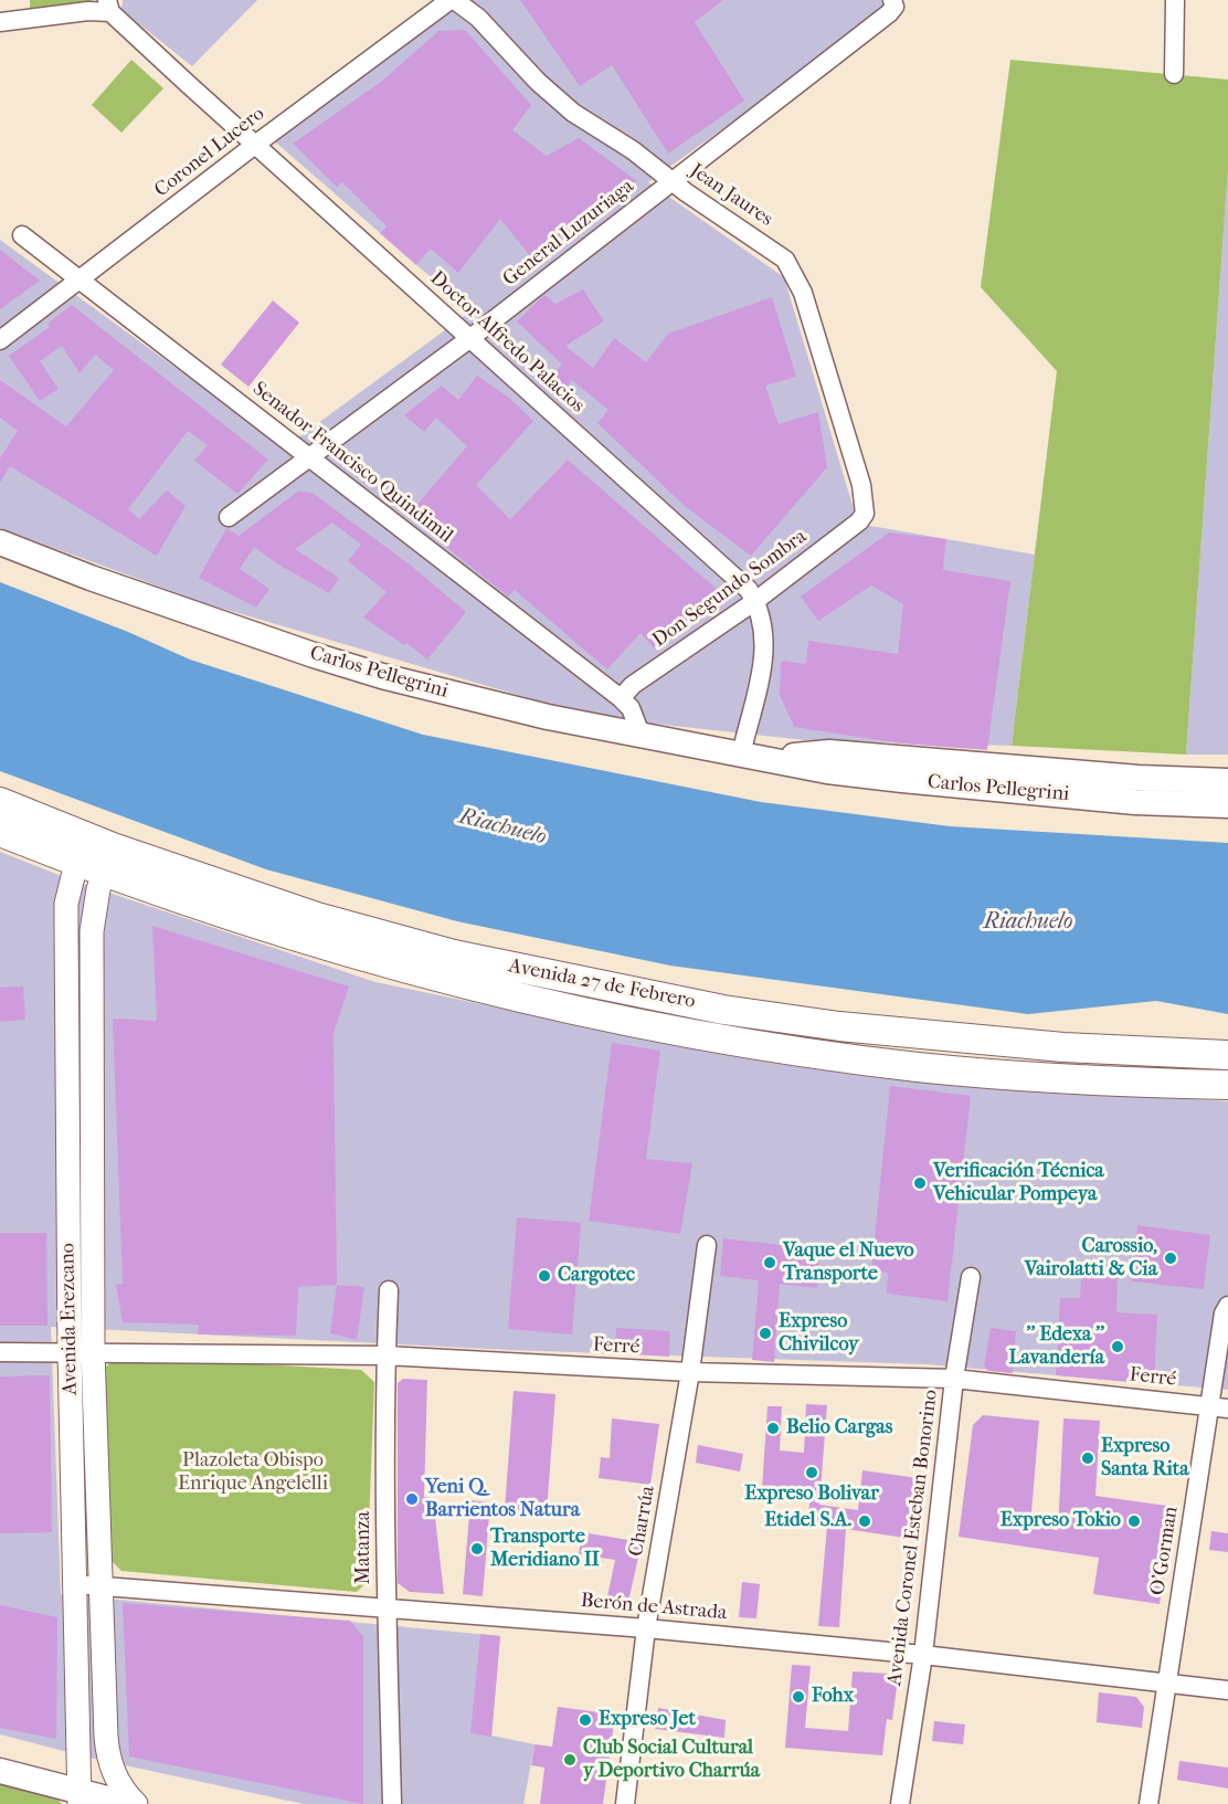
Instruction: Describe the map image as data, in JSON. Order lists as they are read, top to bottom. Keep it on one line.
{"streets":{"main road":["Carlos Pellegrini","Avenida 27 de Febrero"],"street":["Coronel Lucero","Jean Jaures","General Luzuriaga","Doctor Alfredo Palacios","Senador Francisco Quindimil","Don Segundo Sombra","Avenida Erezcano","Ferré","Charrúa","Avenida Coronel Esteban Bonorino","Matanza","O'Gorman","Berón de Astrada"]},"crossings":[["Coronel Lucero","Jean Jaures"],["Coronel Lucero","Doctor Alfredo Palacios"],["Coronel Lucero","Senador Francisco Quindimil"],["Jean Jaures","General Luzuriaga"],["Jean Jaures","Don Segundo Sombra"],["General Luzuriaga","Doctor Alfredo Palacios"],["General Luzuriaga","Senador Francisco Quindimil"],["Doctor Alfredo Palacios","Don Segundo Sombra"],["Doctor Alfredo Palacios","Carlos Pellegrini"],["Senador Francisco Quindimil","Don Segundo Sombra"],["Senador Francisco Quindimil","Carlos Pellegrini"],["Avenida 27 de Febrero","Avenida Erezcano"],["Avenida Erezcano","Ferré"],["Avenida Erezcano","Berón de Astrada"],["Ferré","Charrúa"],["Ferré","Avenida Coronel Esteban Bonorino"],["Ferré","Matanza"],["Ferré","O'Gorman"],["Charrúa","Berón de Astrada"],["Avenida Coronel Esteban Bonorino","Berón de Astrada"],["Matanza","Berón de Astrada"],["O'Gorman","Berón de Astrada"]],"water":["Riachuelo"],"parks":["Plazoleta Obispo Enrique Angelelli"],"places":["Verificación Técnica Vehicular Pompeya","Carossio, Vairolatti & Cia","Vaque el Nuevo Transporte","Cargotec","Expreso Chivilcoy","'' Edexa '' Lavandería","Belio Cargas","Expreso Santa Rita","Expreso Bolivar","Yeni Q. Barrientos Natura","Etidel S.A.","Expreso Tokio","Transporte Meridiano II","Fohx","Expreso Jet","Club Social Cultural y Deportivo Charrúa"]}
